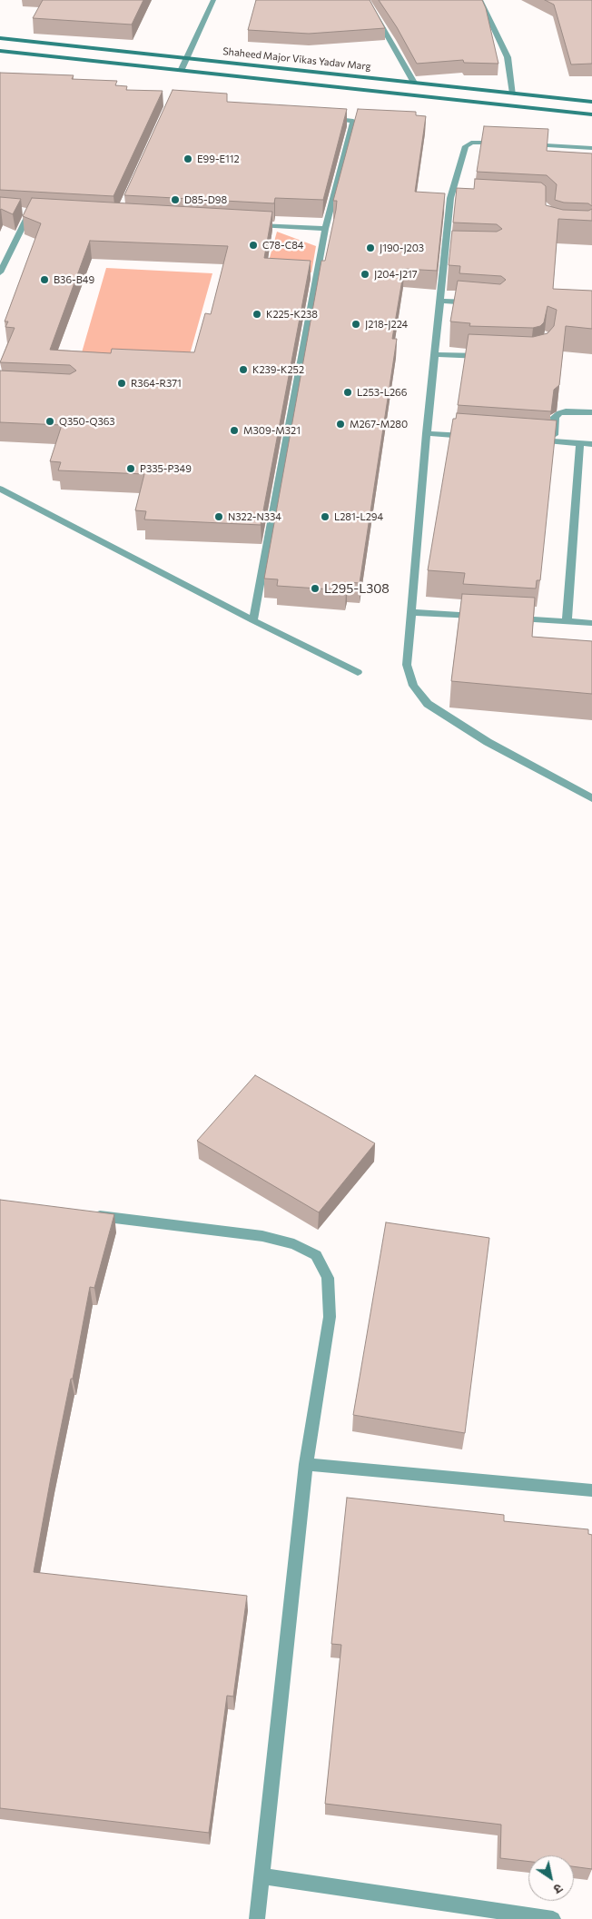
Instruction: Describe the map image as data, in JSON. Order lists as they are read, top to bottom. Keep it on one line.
{"streets":{"main road":["Shaheed Major Vikas Yadav Marg"]},"places":["E99-E112","D85-D98","C78-C84","J190-J203","J204-J217","B36-B49","K225-K238","J218-J224","K239-K252","R364-R371","L253-L266","Q350-Q363","M267-M280","M309-M321","P335-P349","N322-N334","L281-L294","L295-L308"],"north":"bottom right"}
